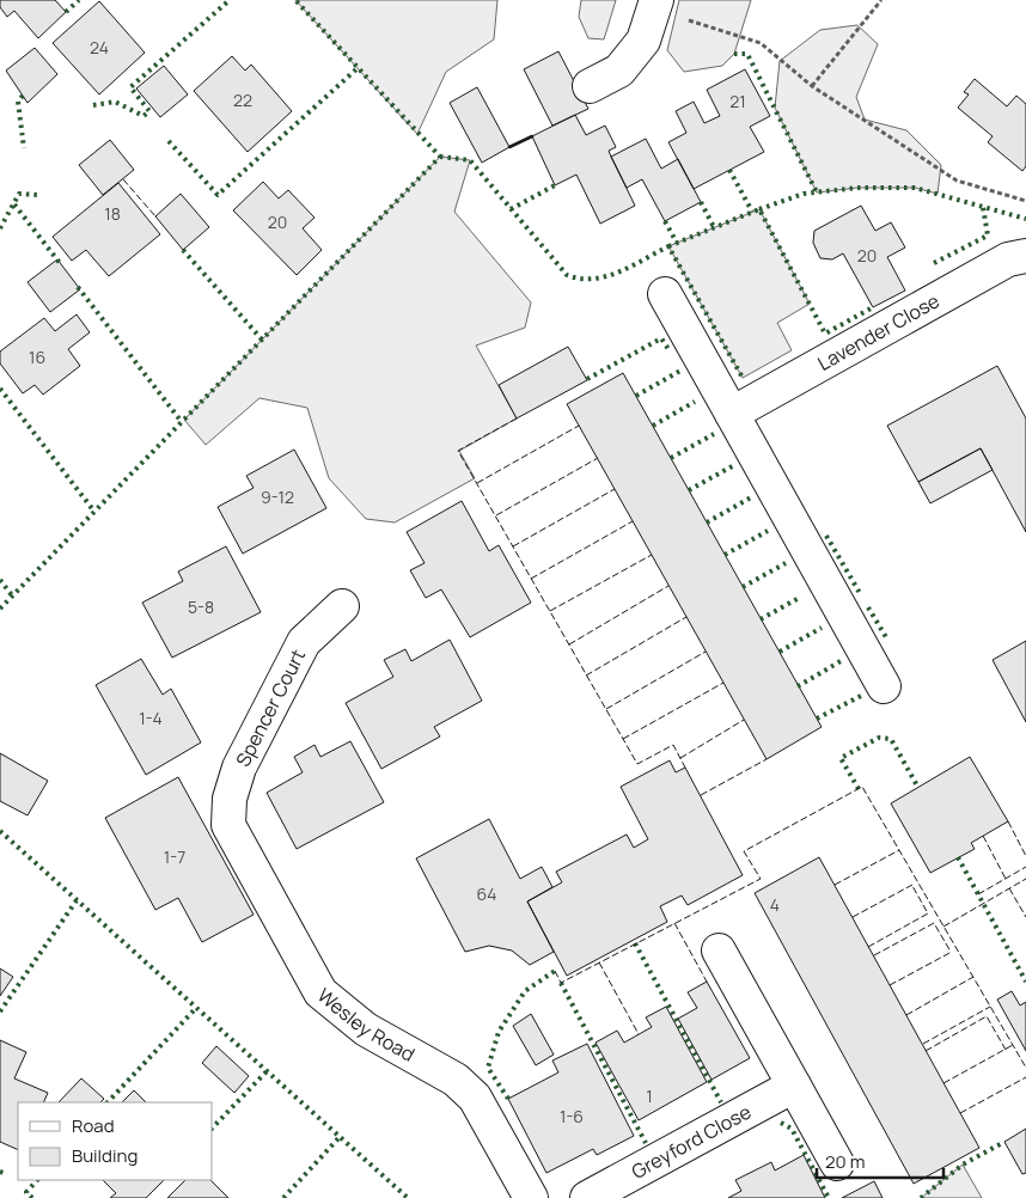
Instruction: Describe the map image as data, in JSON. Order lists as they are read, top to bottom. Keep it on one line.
{"streets":{"street":["Lavender Close","Spencer Court","Wesley Road","Greyford Close"]},"crossings":[["Spencer Court","Wesley Road"]],"house_numbers":["24","22","21","18","20","20","16","9-12","5-8","1-4","1-7","64","4","1","1-6"],"legend":["Road","Building"],"scale_bar":"20 m"}
